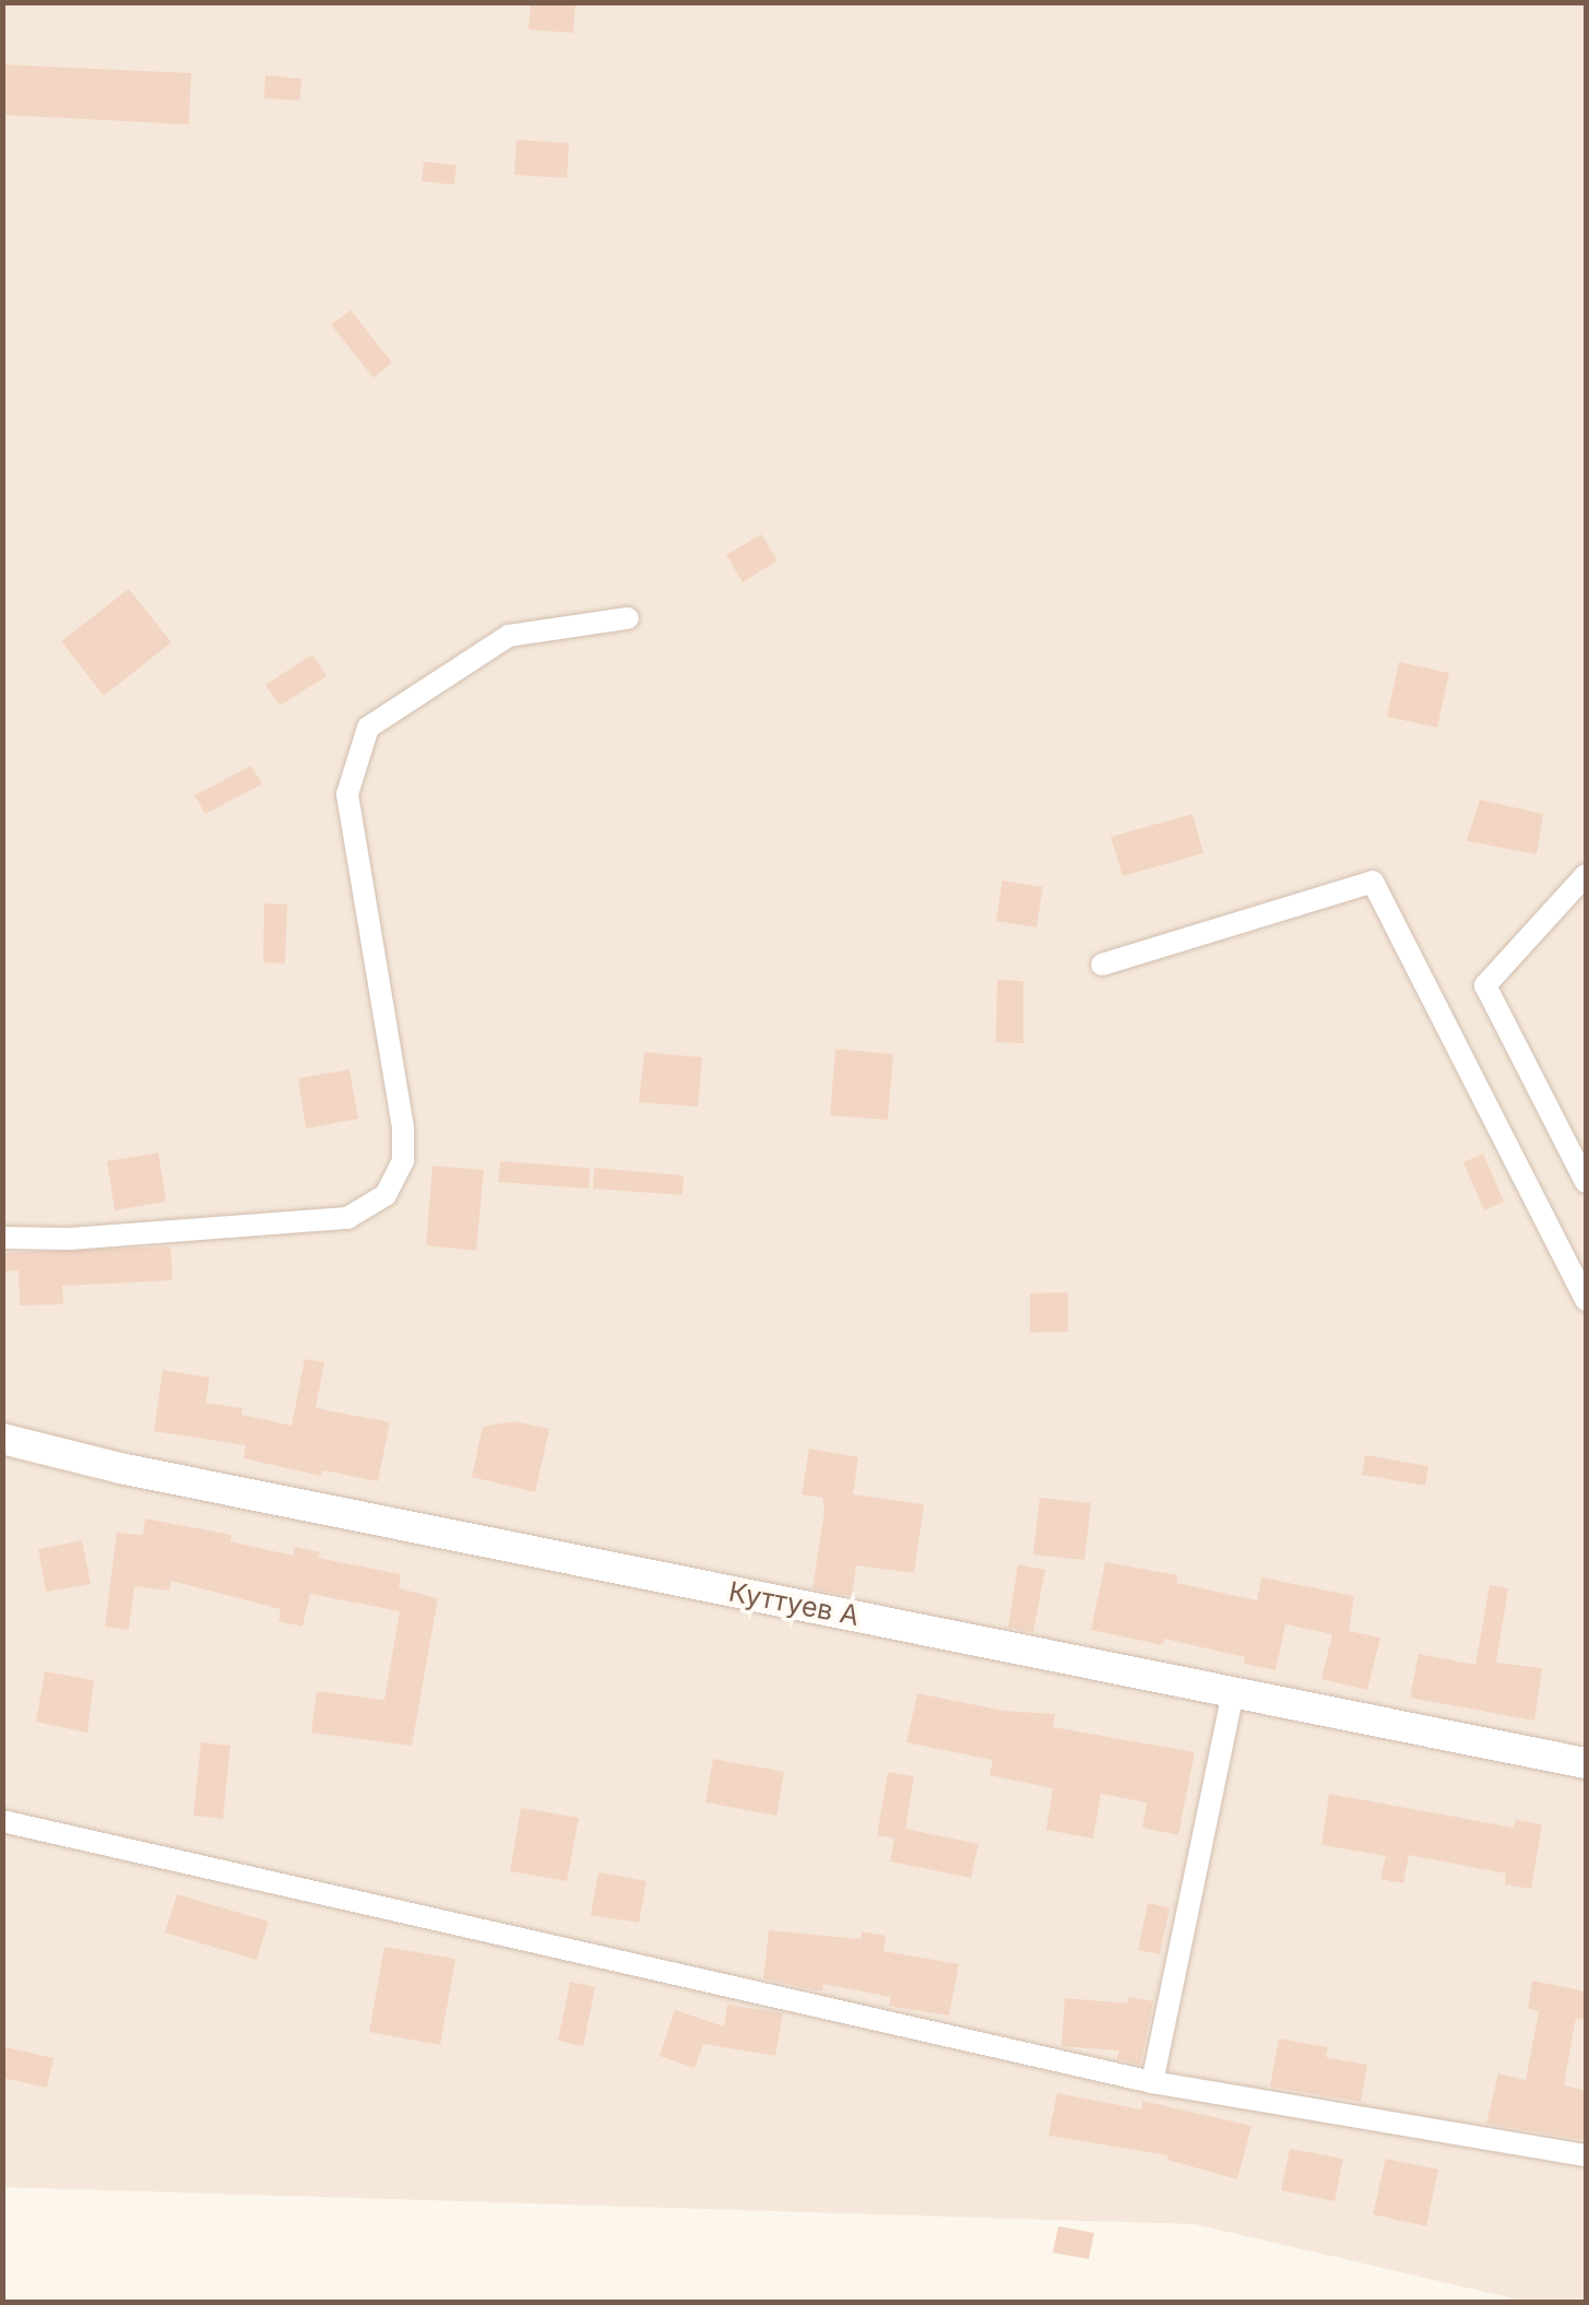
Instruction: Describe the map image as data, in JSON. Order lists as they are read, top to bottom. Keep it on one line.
{"streets":{"street":["Куттуев А"]}}
